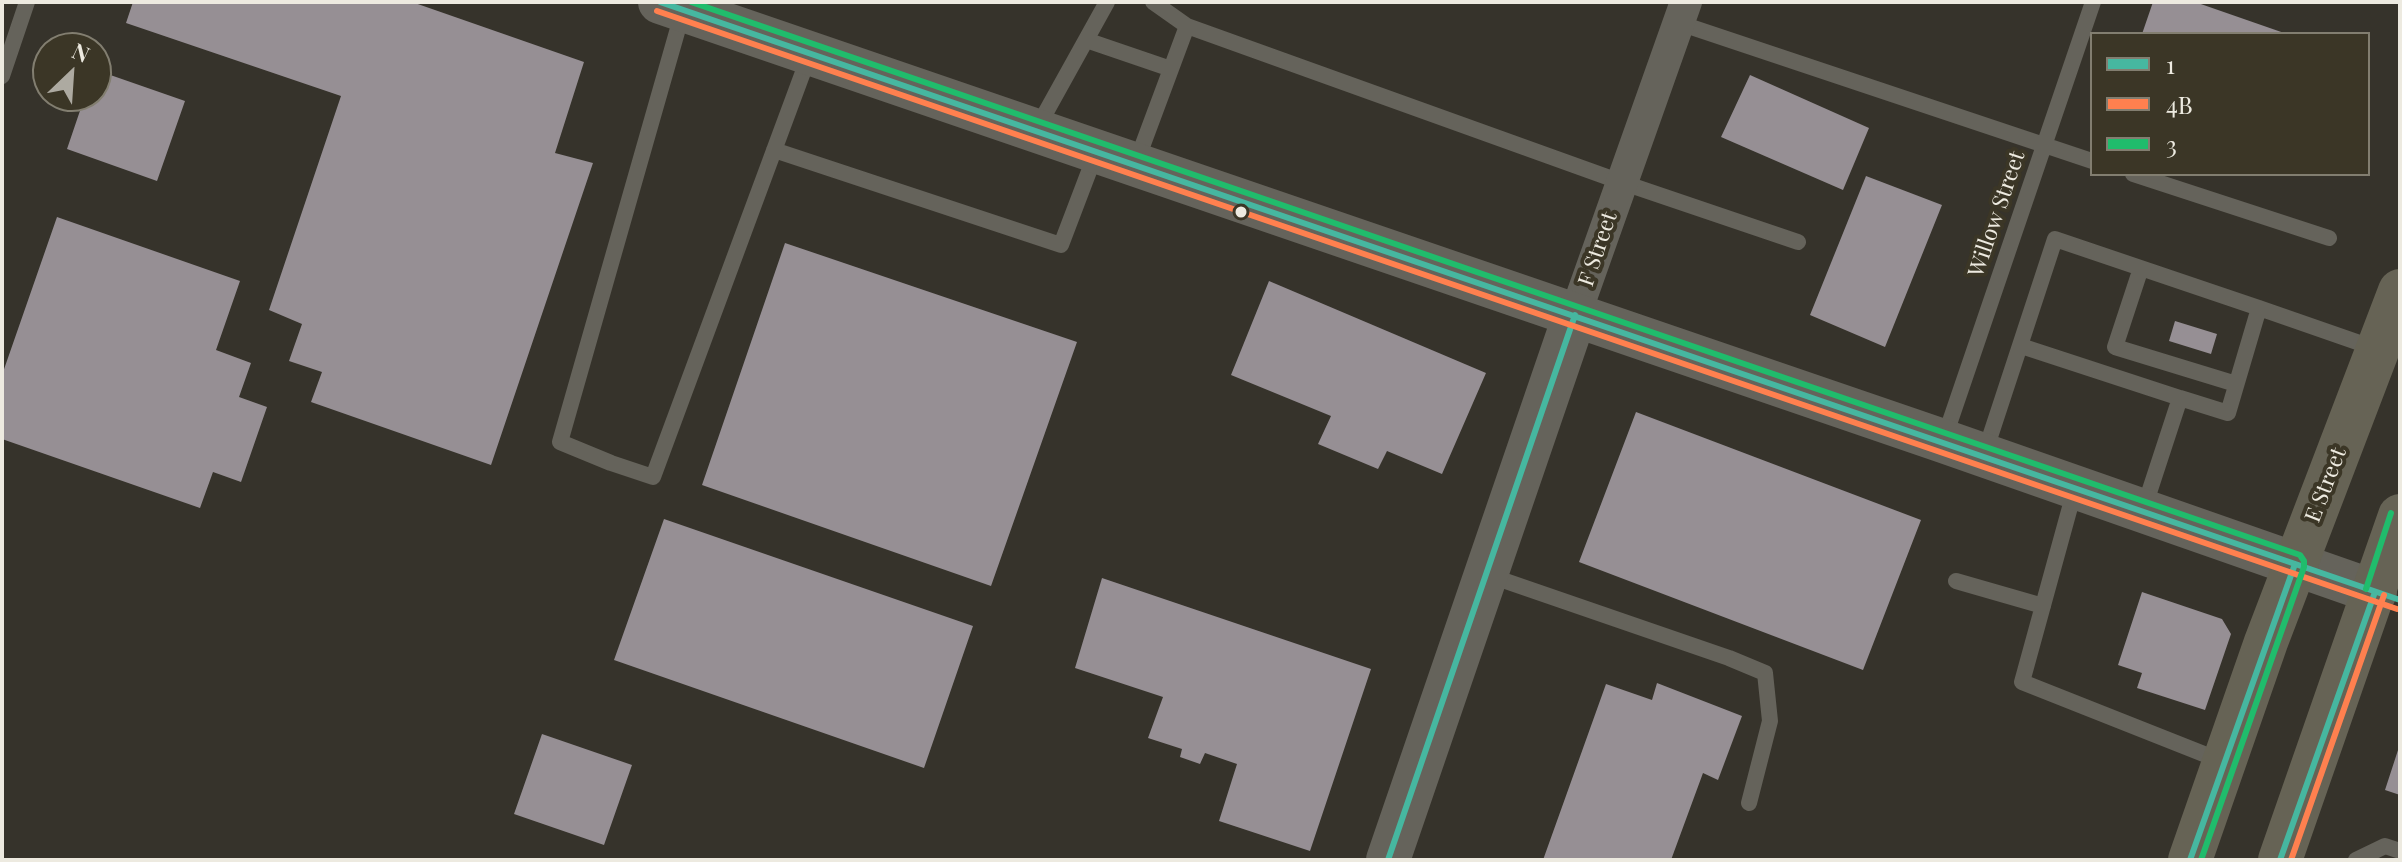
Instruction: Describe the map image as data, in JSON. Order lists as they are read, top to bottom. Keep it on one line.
{"streets":{"highway":["E Street"],"main road":["F Street"],"lane":["Willow Street"]},"lines":["transit line 1","transit line 3","transit line 4B"],"legend":["1","4B","3"],"north":"top right"}
